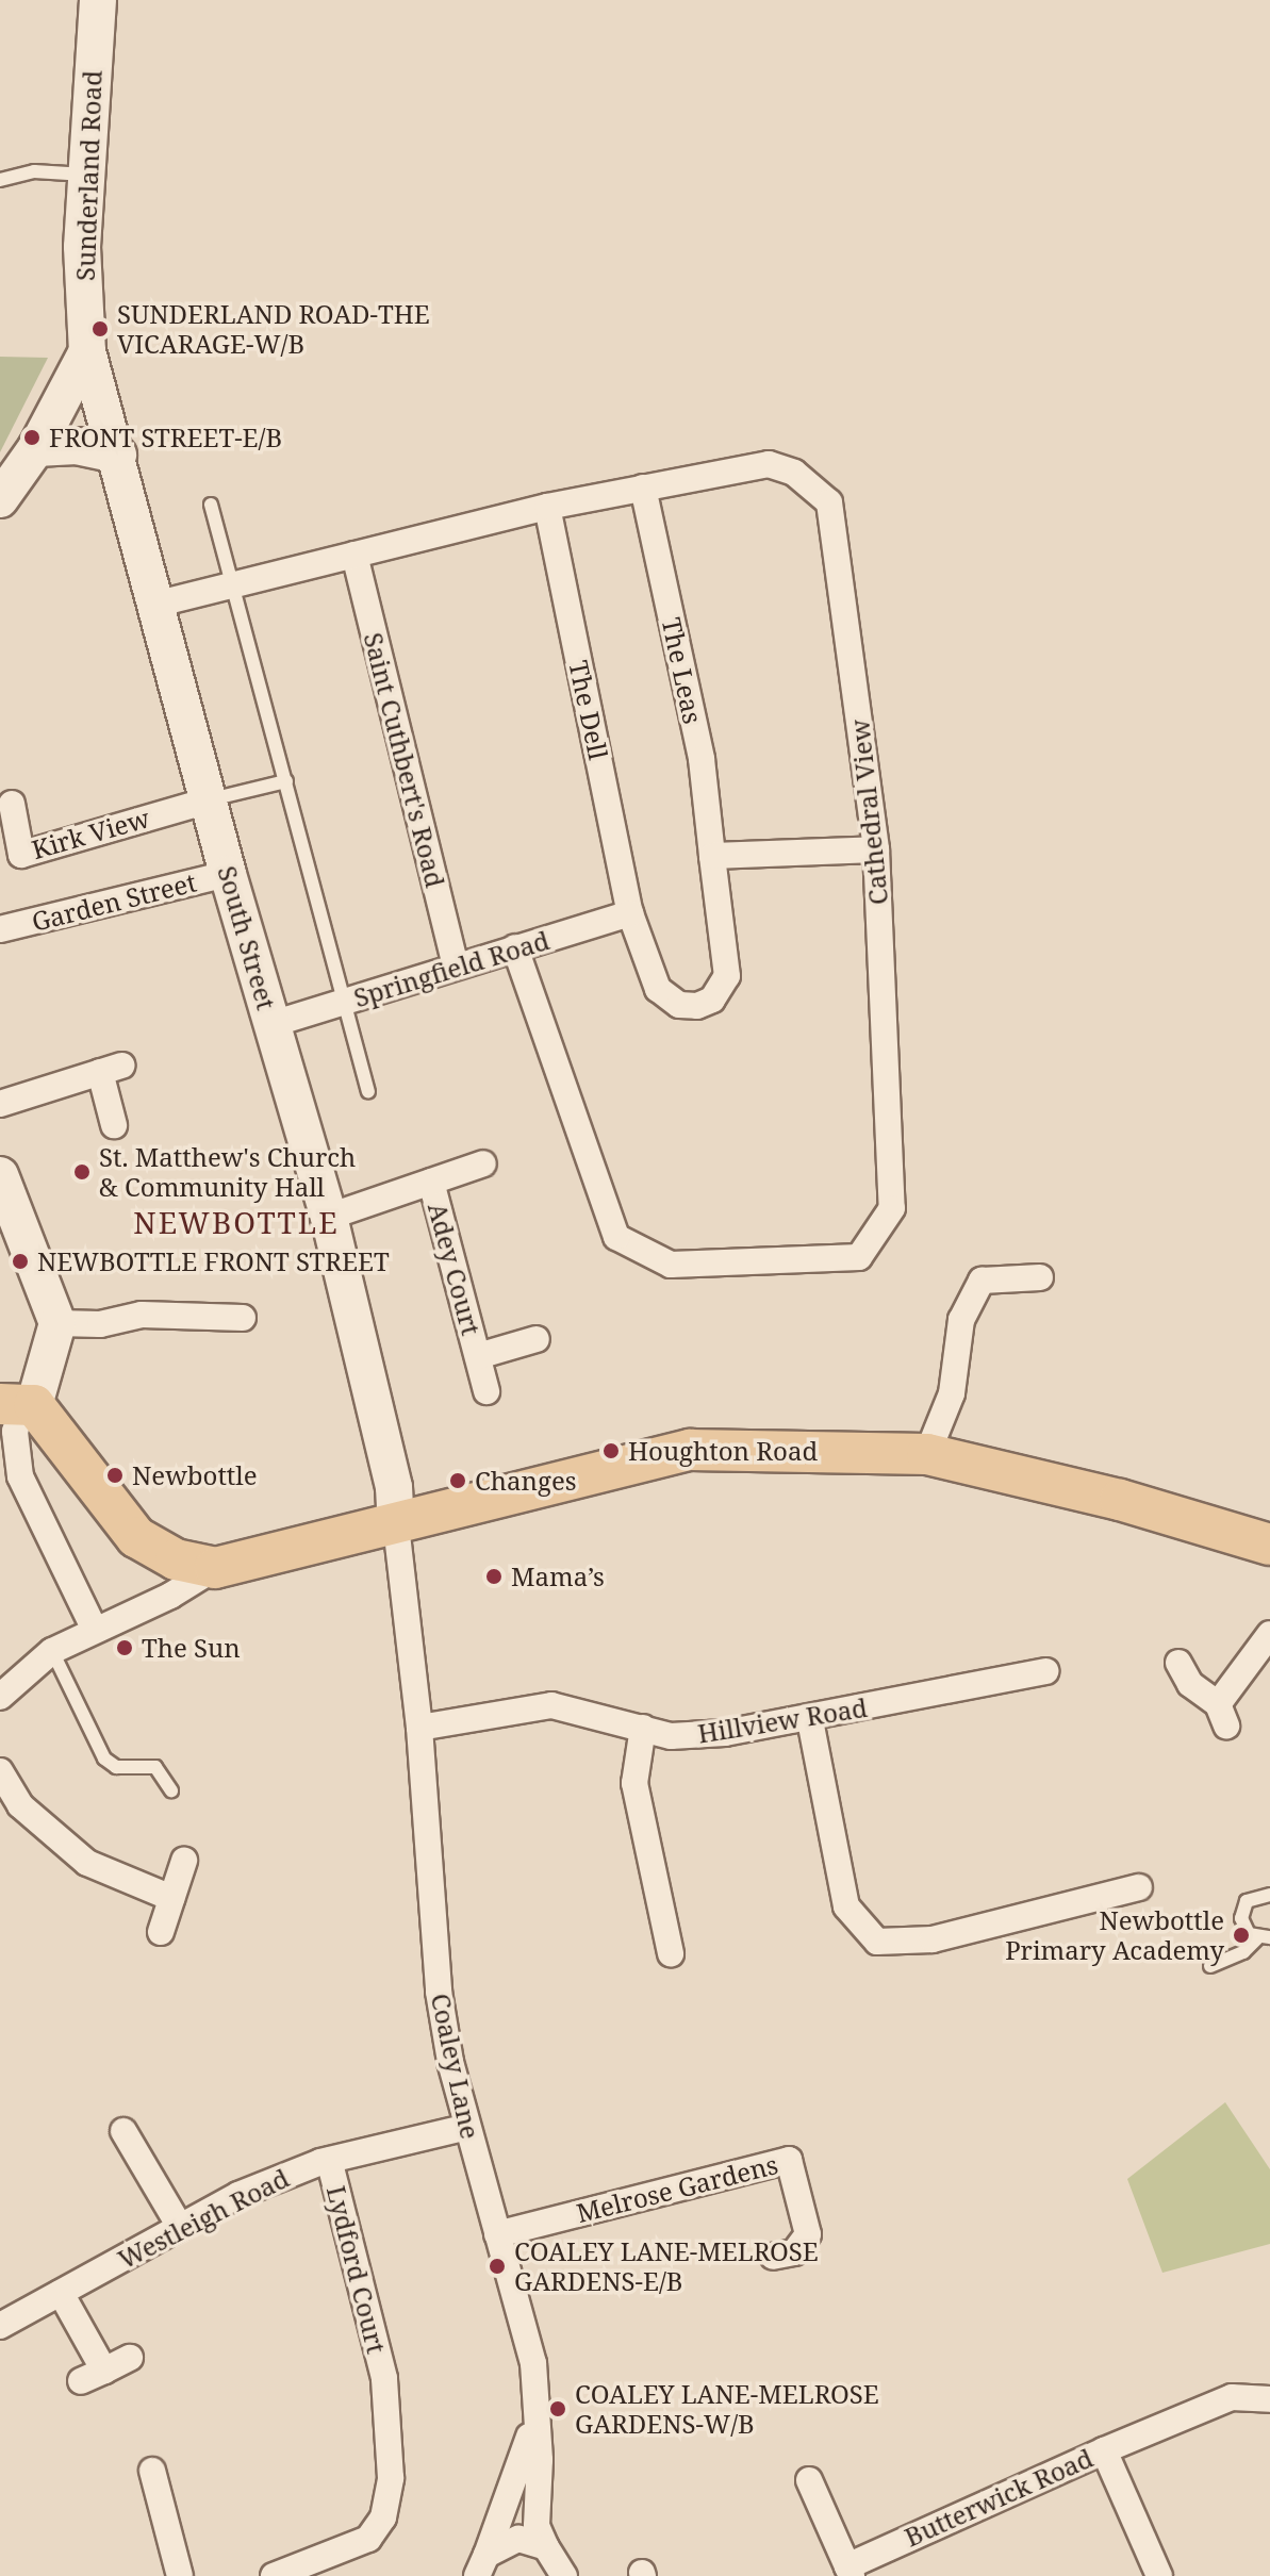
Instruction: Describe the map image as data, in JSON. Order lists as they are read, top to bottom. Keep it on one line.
{"streets":{"street":["Sunderland Road","The Leas","The Dell","Saint Cuthbert's Road","Cathedral View","Kirk View","Garden Street","South Street","Springfield Road","Adey Court","Hillview Road","Coaley Lane","Melrose Gardens","Westleigh Road","Lydford Court","Butterwick Road"]},"crossings":[["Sunderland Road","South Street"],["The Leas","The Dell"],["The Leas","Cathedral View"],["The Leas","Springfield Road"],["The Dell","Cathedral View"],["The Dell","Springfield Road"],["Saint Cuthbert's Road","Cathedral View"],["Saint Cuthbert's Road","Springfield Road"],["Cathedral View","South Street"],["Cathedral View","Springfield Road"],["Kirk View","South Street"],["Garden Street","South Street"],["South Street","Springfield Road"],["South Street","Adey Court"],["South Street","Coaley Lane"],["Hillview Road","Coaley Lane"],["Coaley Lane","Melrose Gardens"],["Coaley Lane","Westleigh Road"],["Westleigh Road","Lydford Court"]],"districts":["NEWBOTTLE"],"places":["SUNDERLAND ROAD-THE VICARAGE-W/B","FRONT STREET-E/B","St. Matthew's Church & Community Hall","NEWBOTTLE FRONT STREET","Houghton Road","Newbottle","Changes","Mama’s","The Sun","Newbottle Primary Academy","COALEY LANE-MELROSE GARDENS-E/B","COALEY LANE-MELROSE GARDENS-W/B"]}
